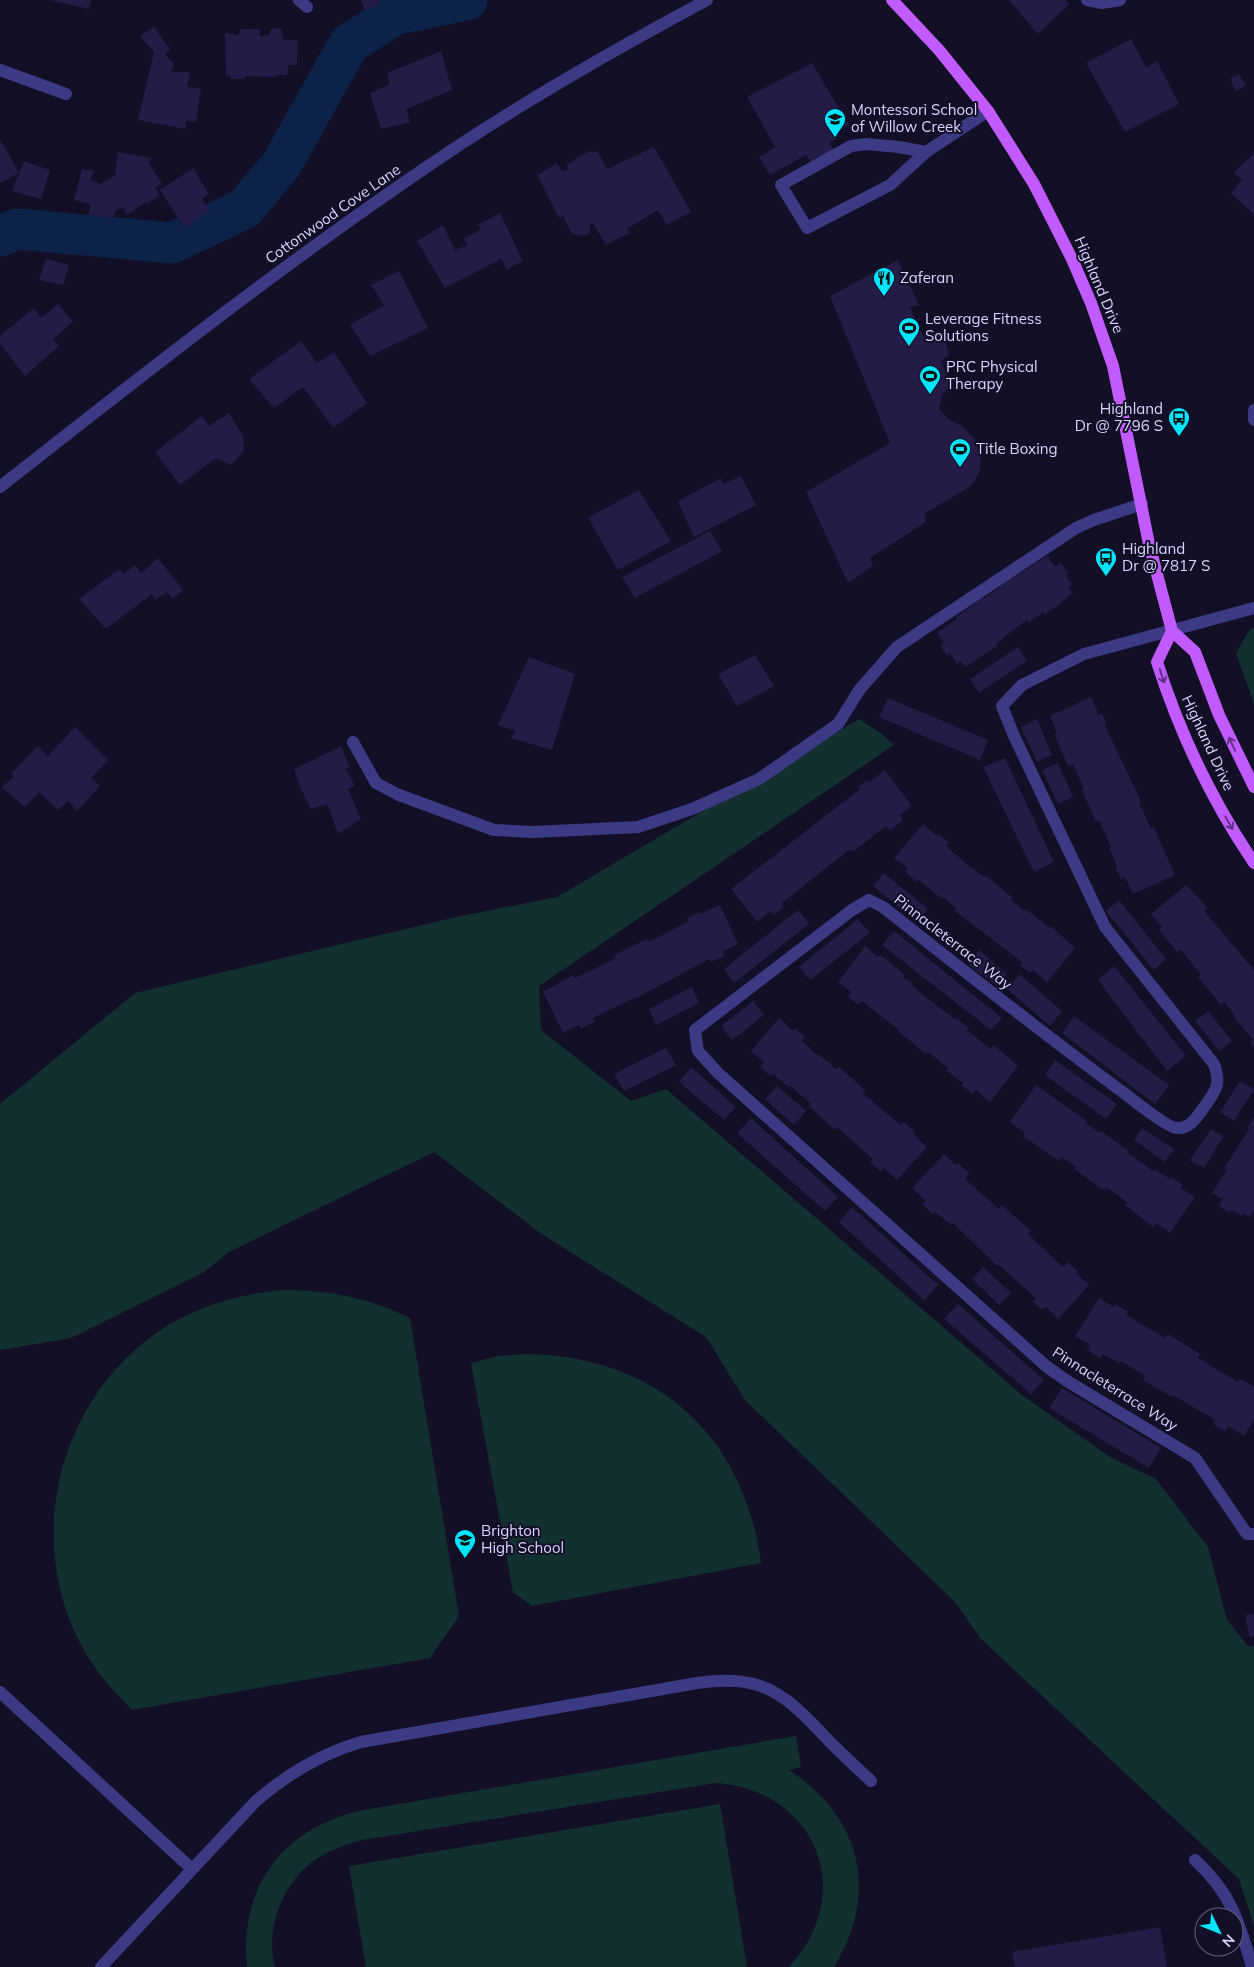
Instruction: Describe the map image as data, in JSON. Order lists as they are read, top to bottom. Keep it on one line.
{"streets":{"main road":["Highland Drive"],"street":["Cottonwood Cove Lane","Pinnacleterrace Way"]},"crossings":[["Highland Drive","Pinnacleterrace Way"]],"places":{"school or university":["Montessori School of Willow Creek","Brighton High School"],"restaurant":["Zaferan"],"sports":["Leverage Fitness Solutions","PRC Physical Therapy","Title Boxing"],"bus stop":["Highland Dr @ 7796 S","Highland Dr @ 7817 S"]},"north":"bottom right"}
